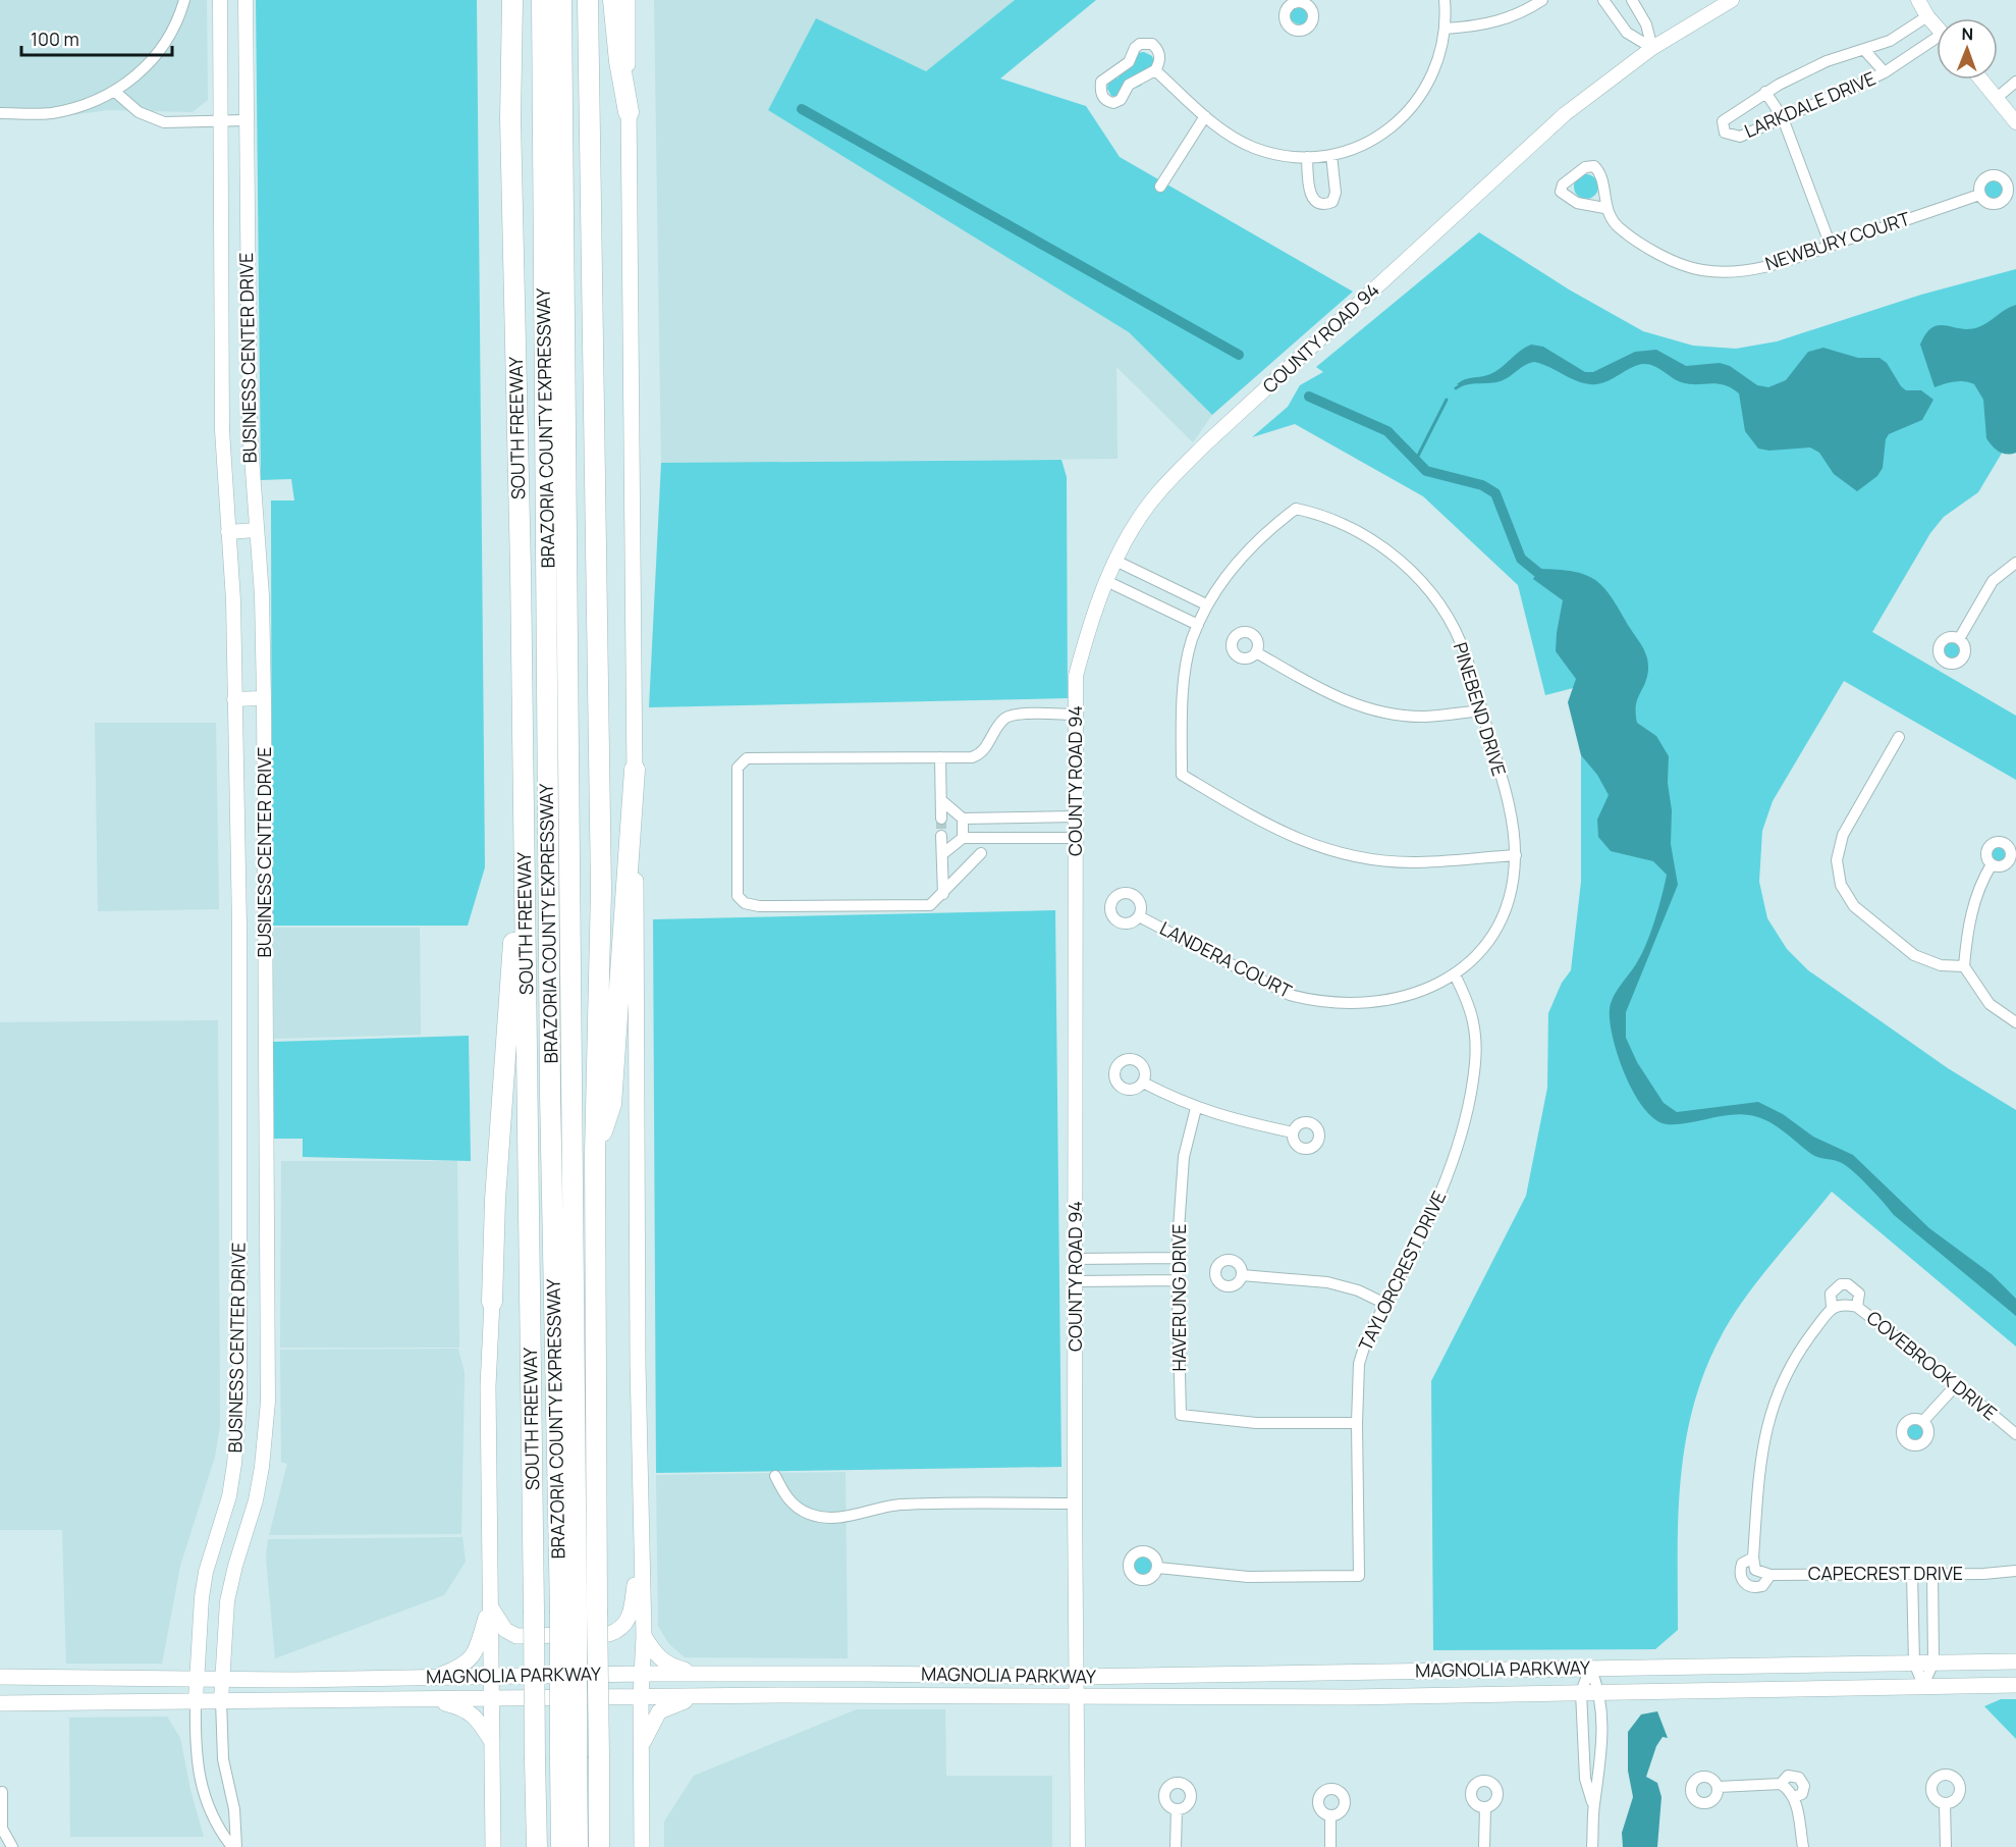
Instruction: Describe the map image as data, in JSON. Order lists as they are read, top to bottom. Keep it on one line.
{"streets":{"highway":["SOUTH FREEWAY","BRAZORIA COUNTY EXPRESSWAY"],"main road":["MAGNOLIA PARKWAY"],"street":["LARKDALE DRIVE","NEWBURY COURT","COUNTY ROAD 94","BUSINESS CENTER DRIVE","PINEBEND DRIVE","LANDERA COURT","TAYLORCREST DRIVE","HAVERUNG DRIVE","COVEBROOK DRIVE","CAPECREST DRIVE"]},"crossings":[["COUNTY ROAD 94","MAGNOLIA PARKWAY"],["BUSINESS CENTER DRIVE","MAGNOLIA PARKWAY"],["PINEBEND DRIVE","LANDERA COURT"],["PINEBEND DRIVE","TAYLORCREST DRIVE"],["LANDERA COURT","TAYLORCREST DRIVE"],["TAYLORCREST DRIVE","HAVERUNG DRIVE"]],"scale_bar":"100 m","north":"top"}
